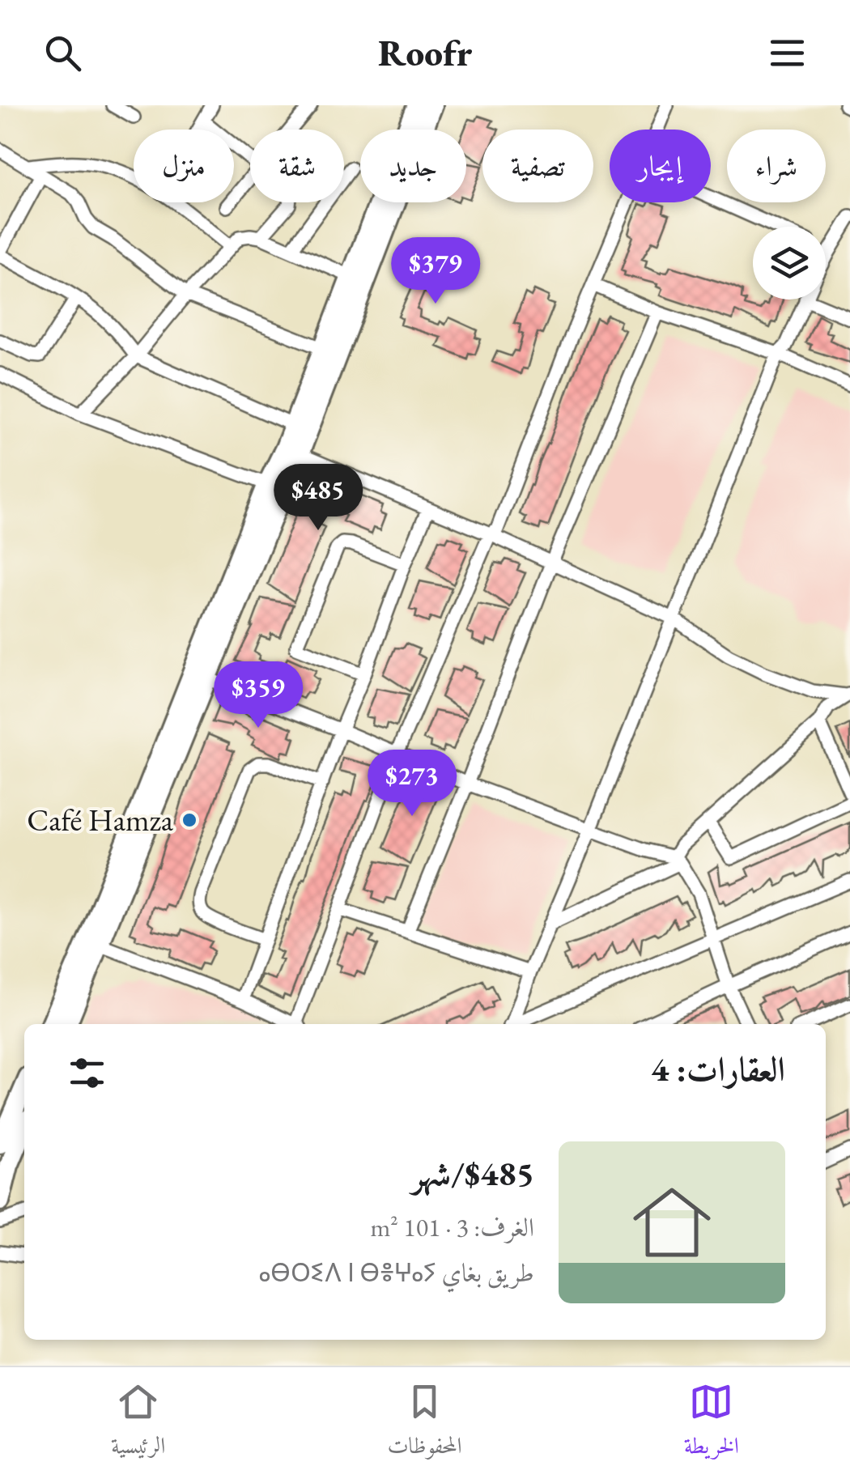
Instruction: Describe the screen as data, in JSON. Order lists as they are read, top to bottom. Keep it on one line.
{"places":["Café Hamza"],"page":{"header":"Roofr","chip":["شراء","إيجار","تصفية","جديد","شقة","منزل"],"price":["$379","$485","$359","$273"],"heading":"العقارات: 4","list":[{"name":"$485/شهر","note":"الغرف: 3 · 101 m² · طريق بغاي ⴰⴱⵔⵉⴷ ⵏ ⴱⴻⵖⴰⵢ"}],"tabs":["الخريطة","المحفوظات","الرئيسية"]}}
